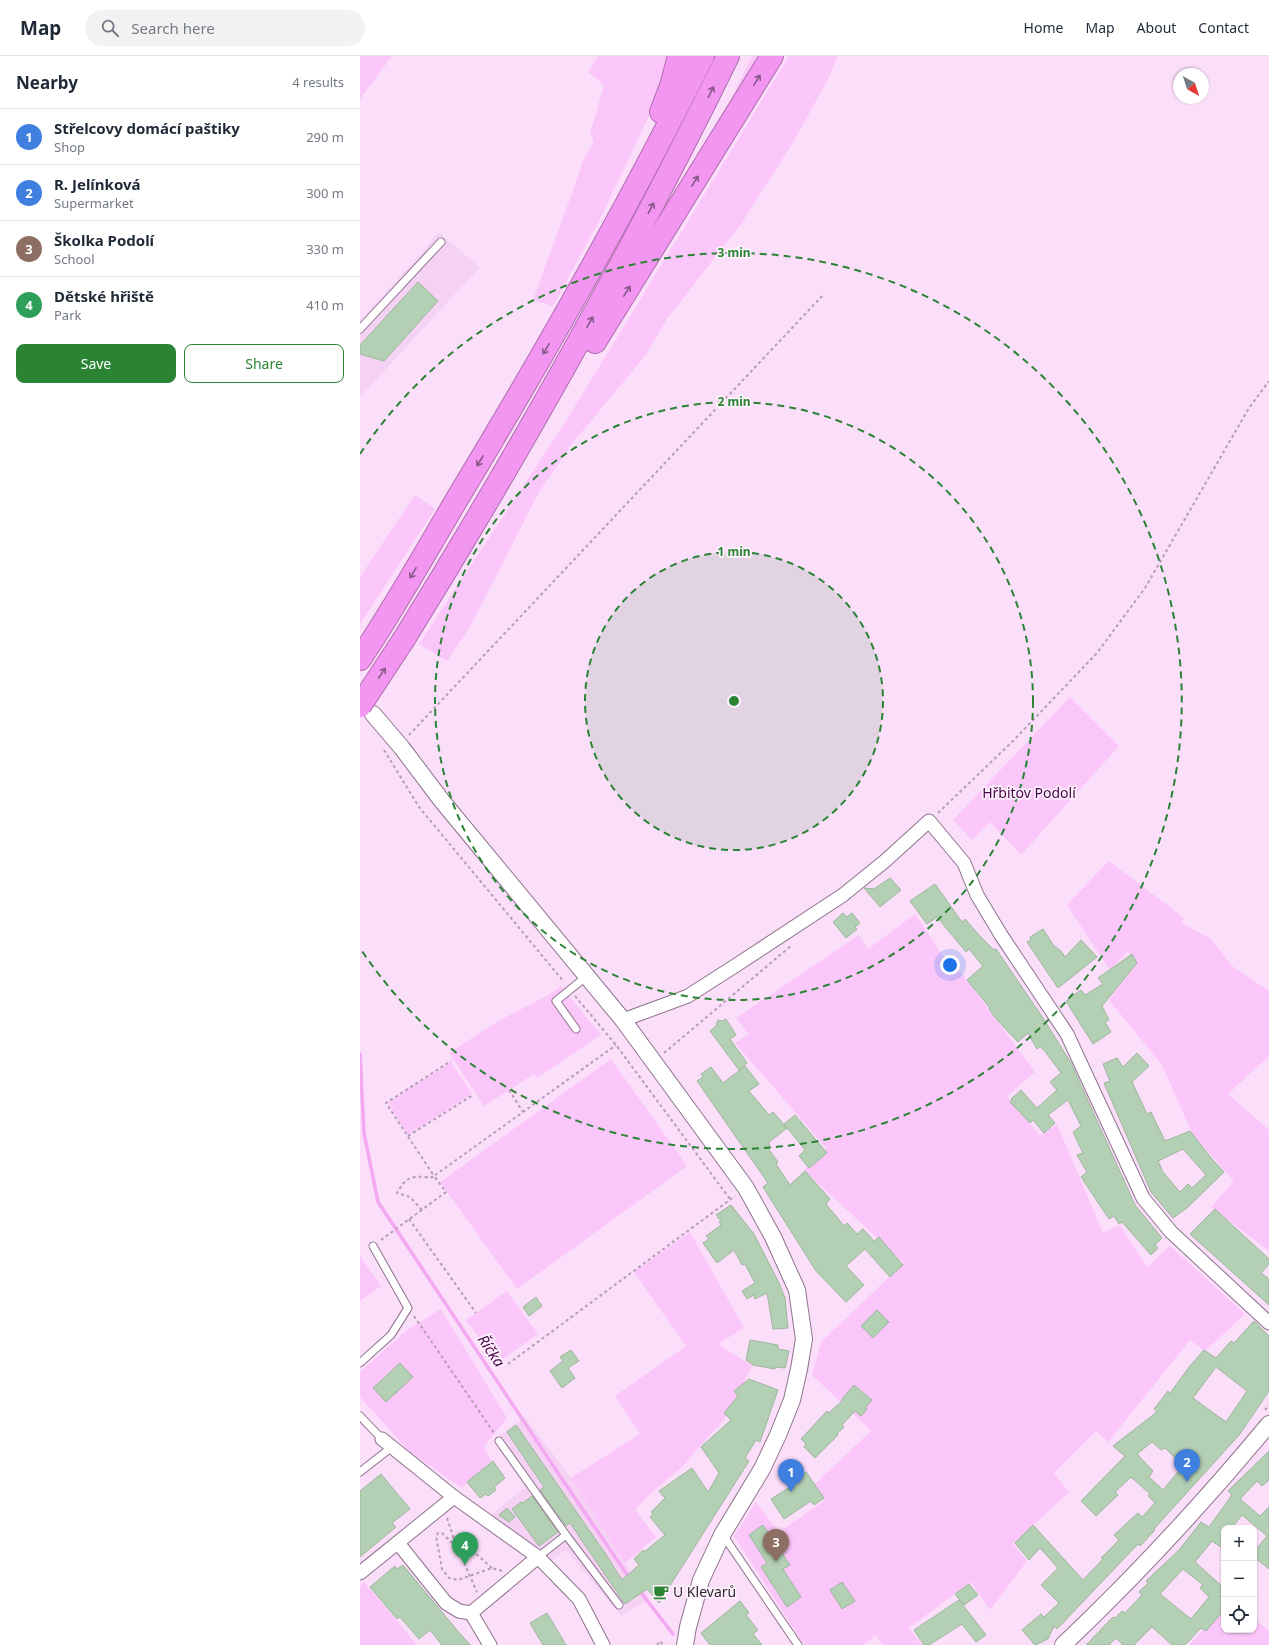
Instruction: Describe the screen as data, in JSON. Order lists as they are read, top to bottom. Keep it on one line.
{"water":["Říčka"],"parks":["Hřbitov Podolí"],"places":{"cafe":["U Klevarů"]},"north":"bottom right","page":{"header":"Map","search":"Search here","nav":["Home","Map","About","Contact"],"heading":["Nearby","4 results"],"list":[{"mark":"1","name":"Střelcovy domácí paštiky","note":"Shop","value":"290 m"},{"mark":"2","name":"R. Jelínková","note":"Supermarket","value":"300 m"},{"mark":"3","name":"Školka Podolí","note":"School","value":"330 m"},{"mark":"4","name":"Dětské hřiště","note":"Park","value":"410 m"}],"buttons":["Save","Share"],"pins":["2","1","3","4"],"map_buttons":["+","−"]},"rings":["3 min","2 min","1 min"]}
